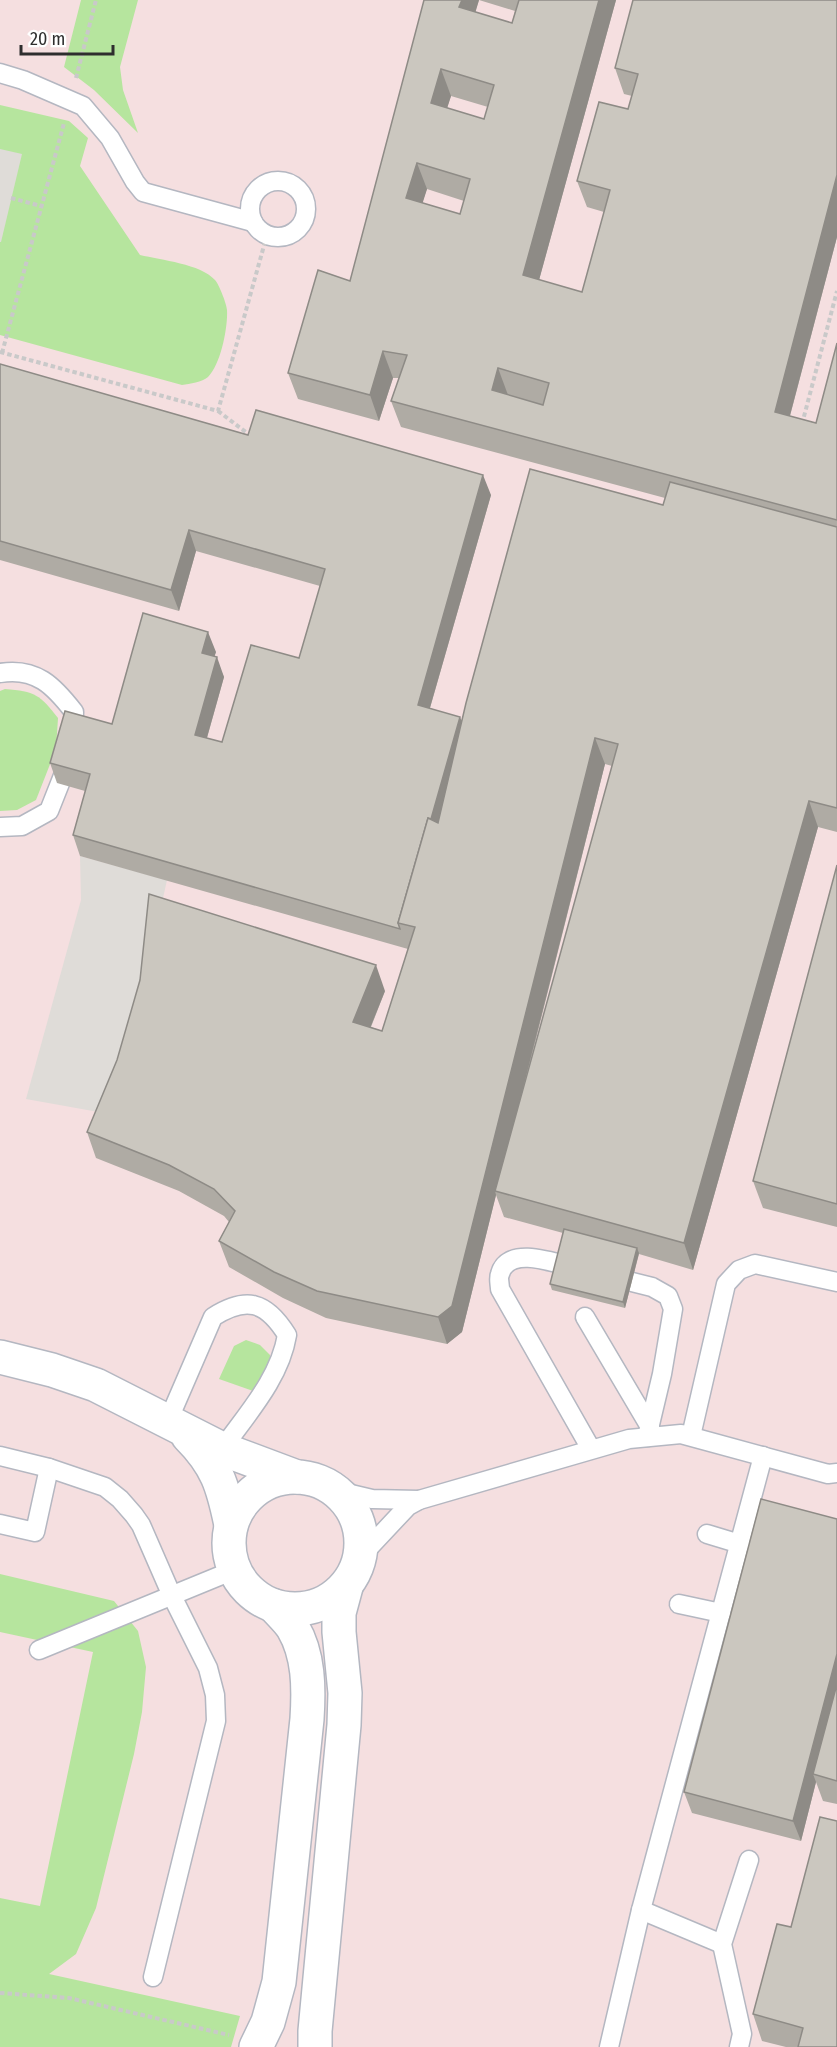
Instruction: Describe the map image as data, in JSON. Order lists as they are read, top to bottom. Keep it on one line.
{"scale_bar":"20 m"}
